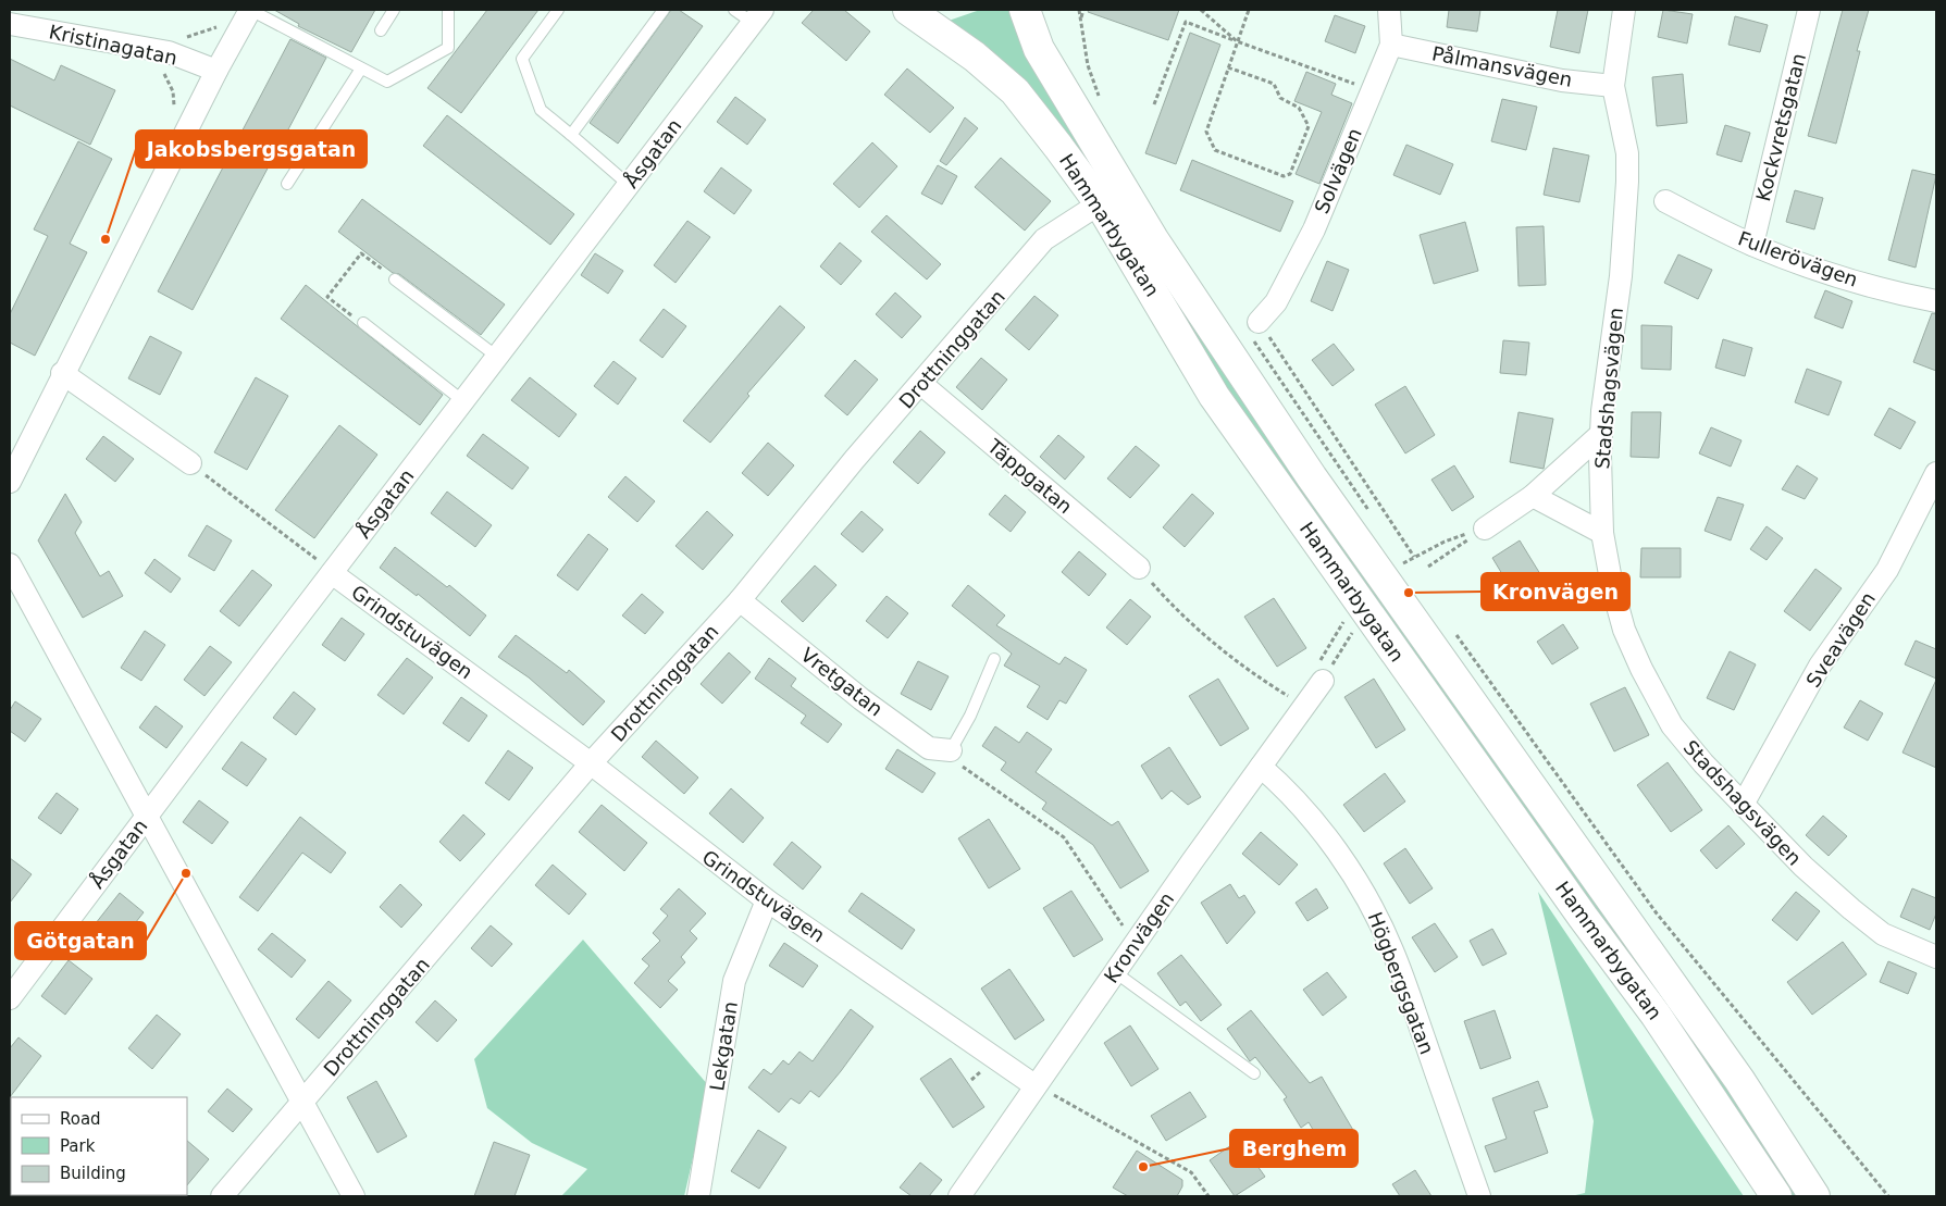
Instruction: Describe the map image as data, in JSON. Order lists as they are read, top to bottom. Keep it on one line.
{"streets":{"main road":["Hammarbygatan"],"street":["Kristinagatan","Pålmansvägen","Kockvretsgatan","Åsgatan","Solvägen","Fullerövägen","Drottninggatan","Stadshagsvägen","Täppgatan","Grindstuvägen","Sveavägen","Vretgatan","Kronvägen","Högbergsgatan","Lekgatan"]},"crossings":[["Pålmansvägen","Solvägen"],["Pålmansvägen","Stadshagsvägen"],["Kockvretsgatan","Fullerövägen"],["Åsgatan","Grindstuvägen"],["Hammarbygatan","Drottninggatan"],["Drottninggatan","Täppgatan"],["Drottninggatan","Grindstuvägen"],["Drottninggatan","Vretgatan"],["Stadshagsvägen","Sveavägen"],["Grindstuvägen","Kronvägen"],["Grindstuvägen","Lekgatan"],["Kronvägen","Högbergsgatan"]],"places":["Jakobsbergsgatan","Kronvägen","Götgatan","Berghem"],"legend":["Road","Park","Building"]}
